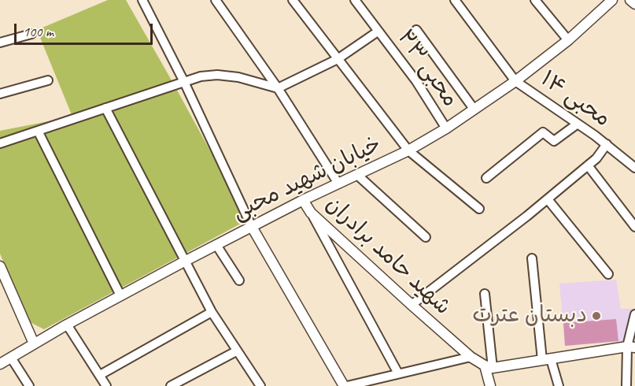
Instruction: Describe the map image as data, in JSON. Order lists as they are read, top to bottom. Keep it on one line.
{"streets":{"street":["محبی ۲۳","محبی ۱۴","خیابان شهید محبی","شهید حامد برادران"]},"crossings":[["محبی ۲۳","خیابان شهید محبی"],["محبی ۱۴","خیابان شهید محبی"],["خیابان شهید محبی","شهید حامد برادران"]],"places":["دبستان عترت"],"scale_bar":"100 m"}
